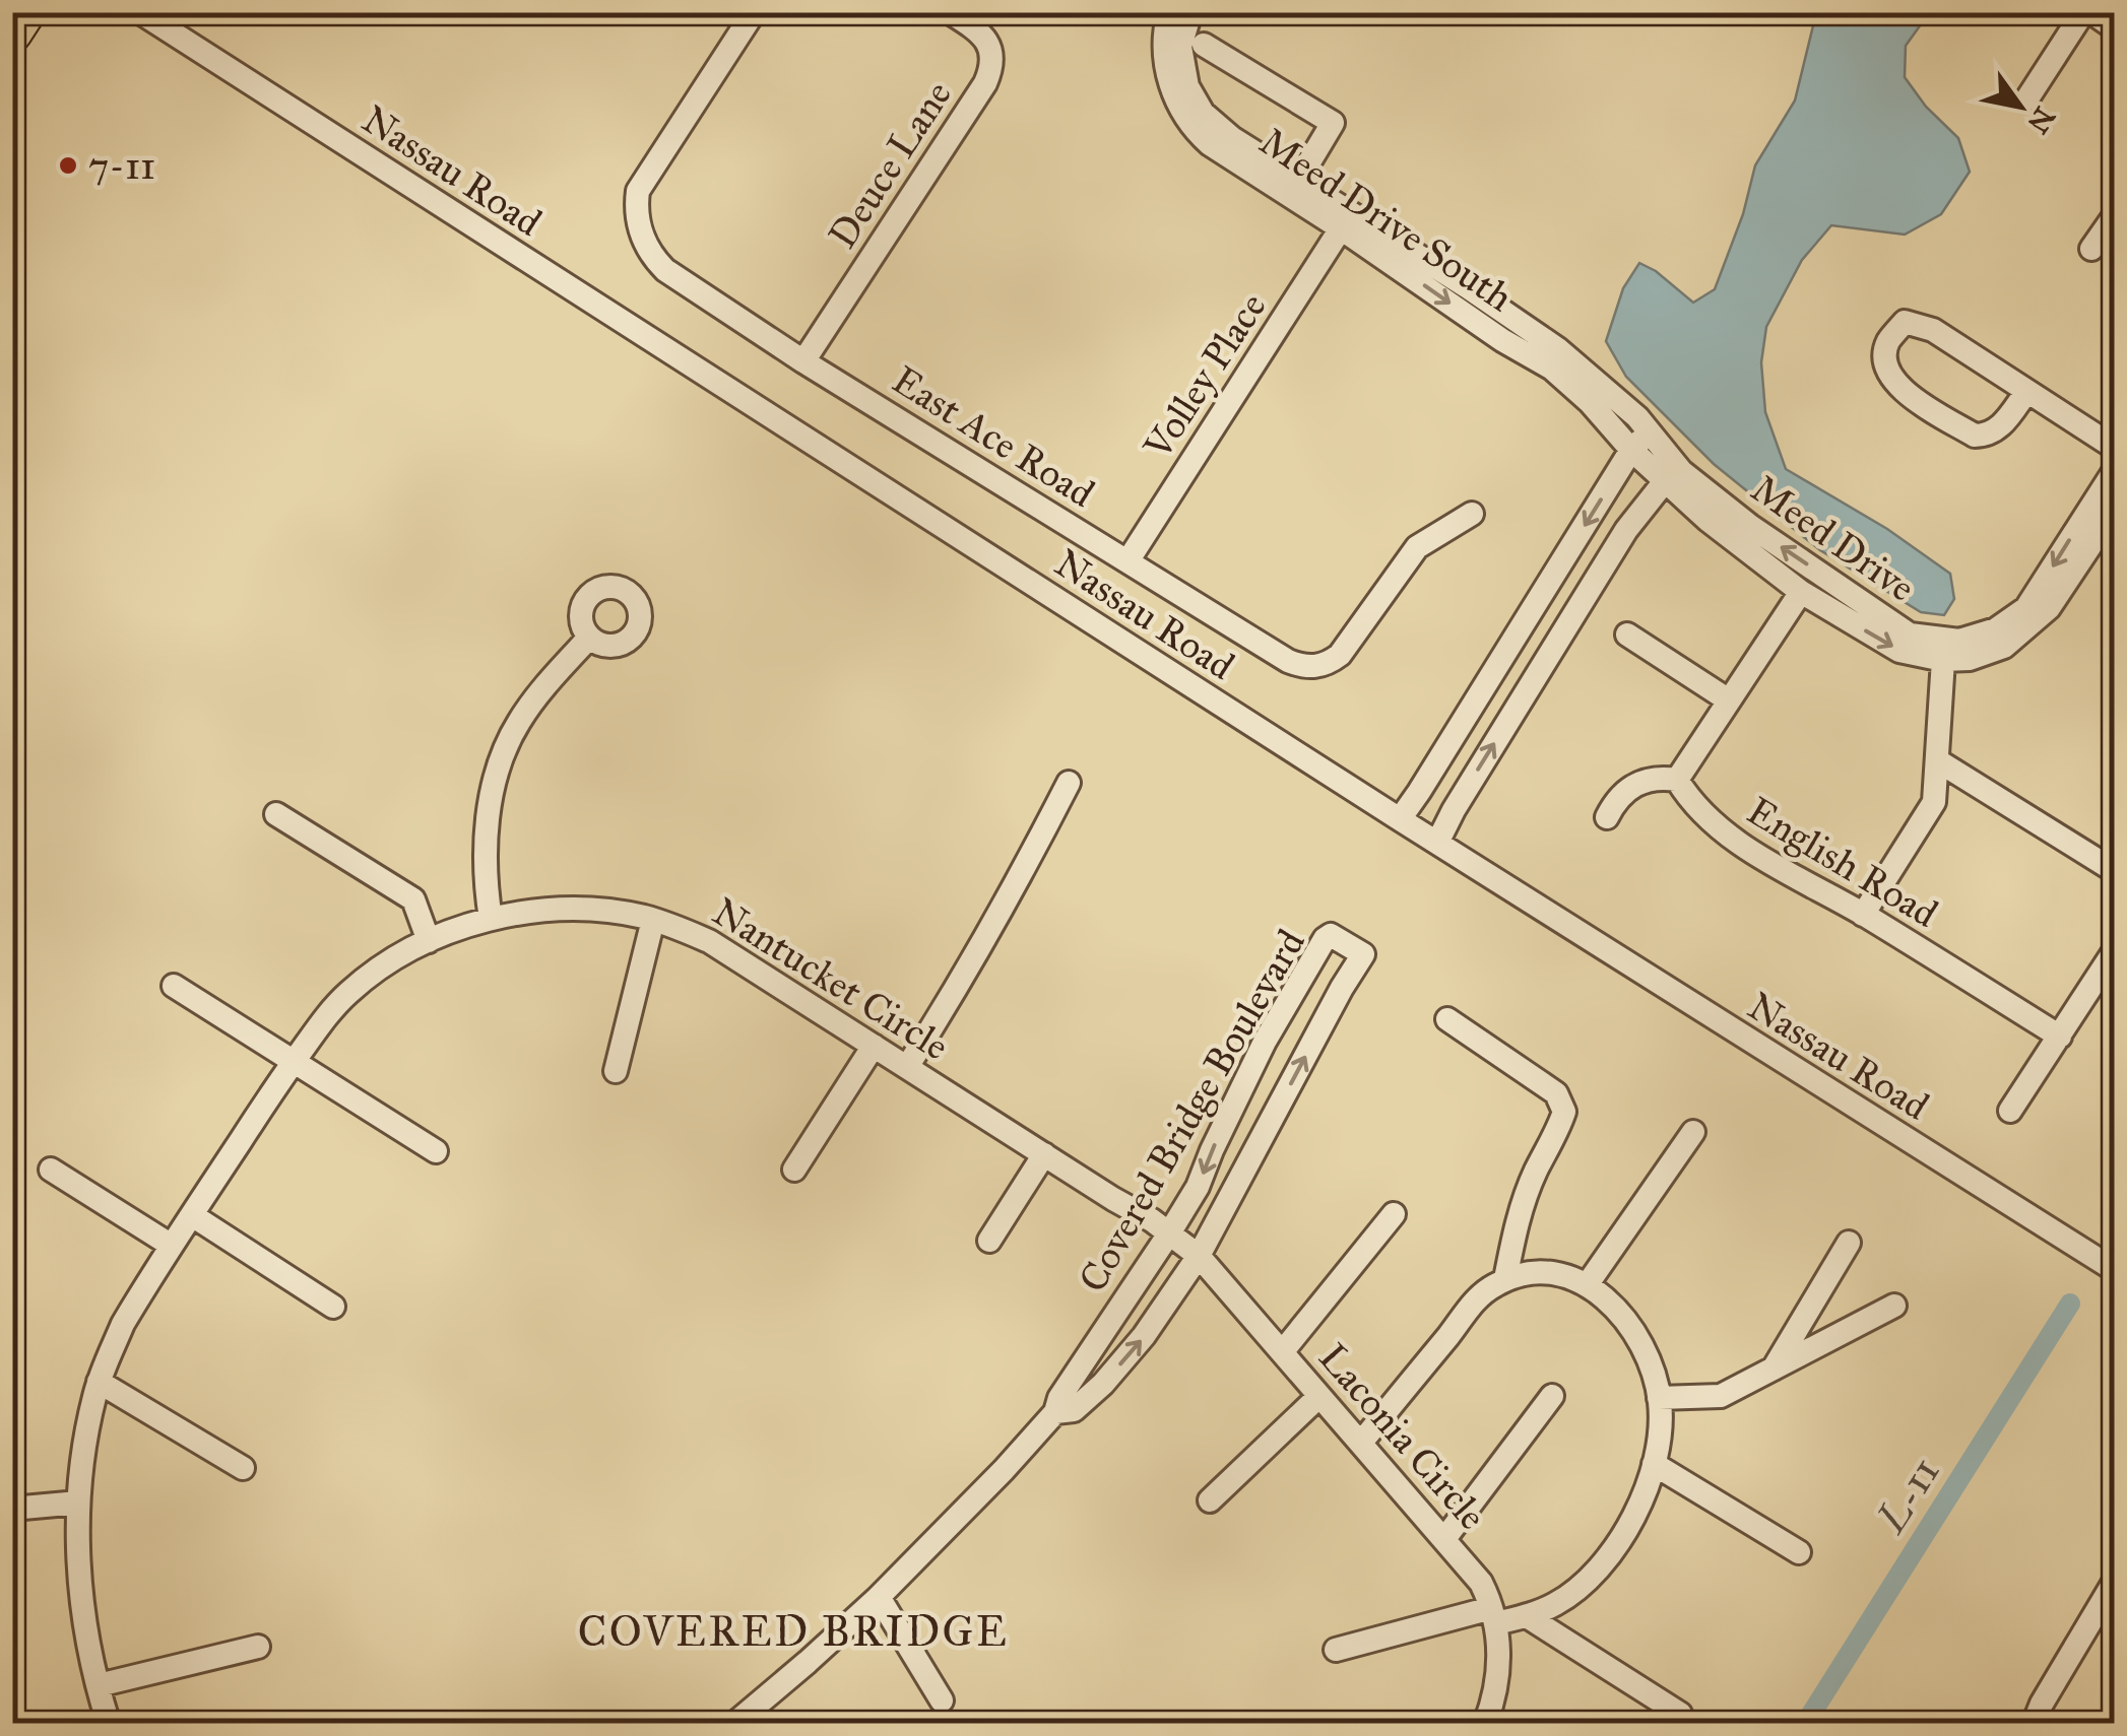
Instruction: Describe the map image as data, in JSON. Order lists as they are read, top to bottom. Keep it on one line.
{"streets":{"street":["Deuce Lane","Nassau Road","Meed Drive South","Volley Place","East Ace Road","Meed Drive","English Road","Nantucket Circle","Covered Bridge Boulevard","Laconia Circle"]},"crossings":[["Deuce Lane","East Ace Road"],["Meed Drive South","Volley Place"],["Meed Drive South","Meed Drive"],["Volley Place","East Ace Road"],["Nantucket Circle","Covered Bridge Boulevard"],["Nantucket Circle","Laconia Circle"],["Covered Bridge Boulevard","Laconia Circle"]],"districts":["COVERED BRIDGE"],"water":["L-11"],"places":["7-11"],"north":"bottom right"}
